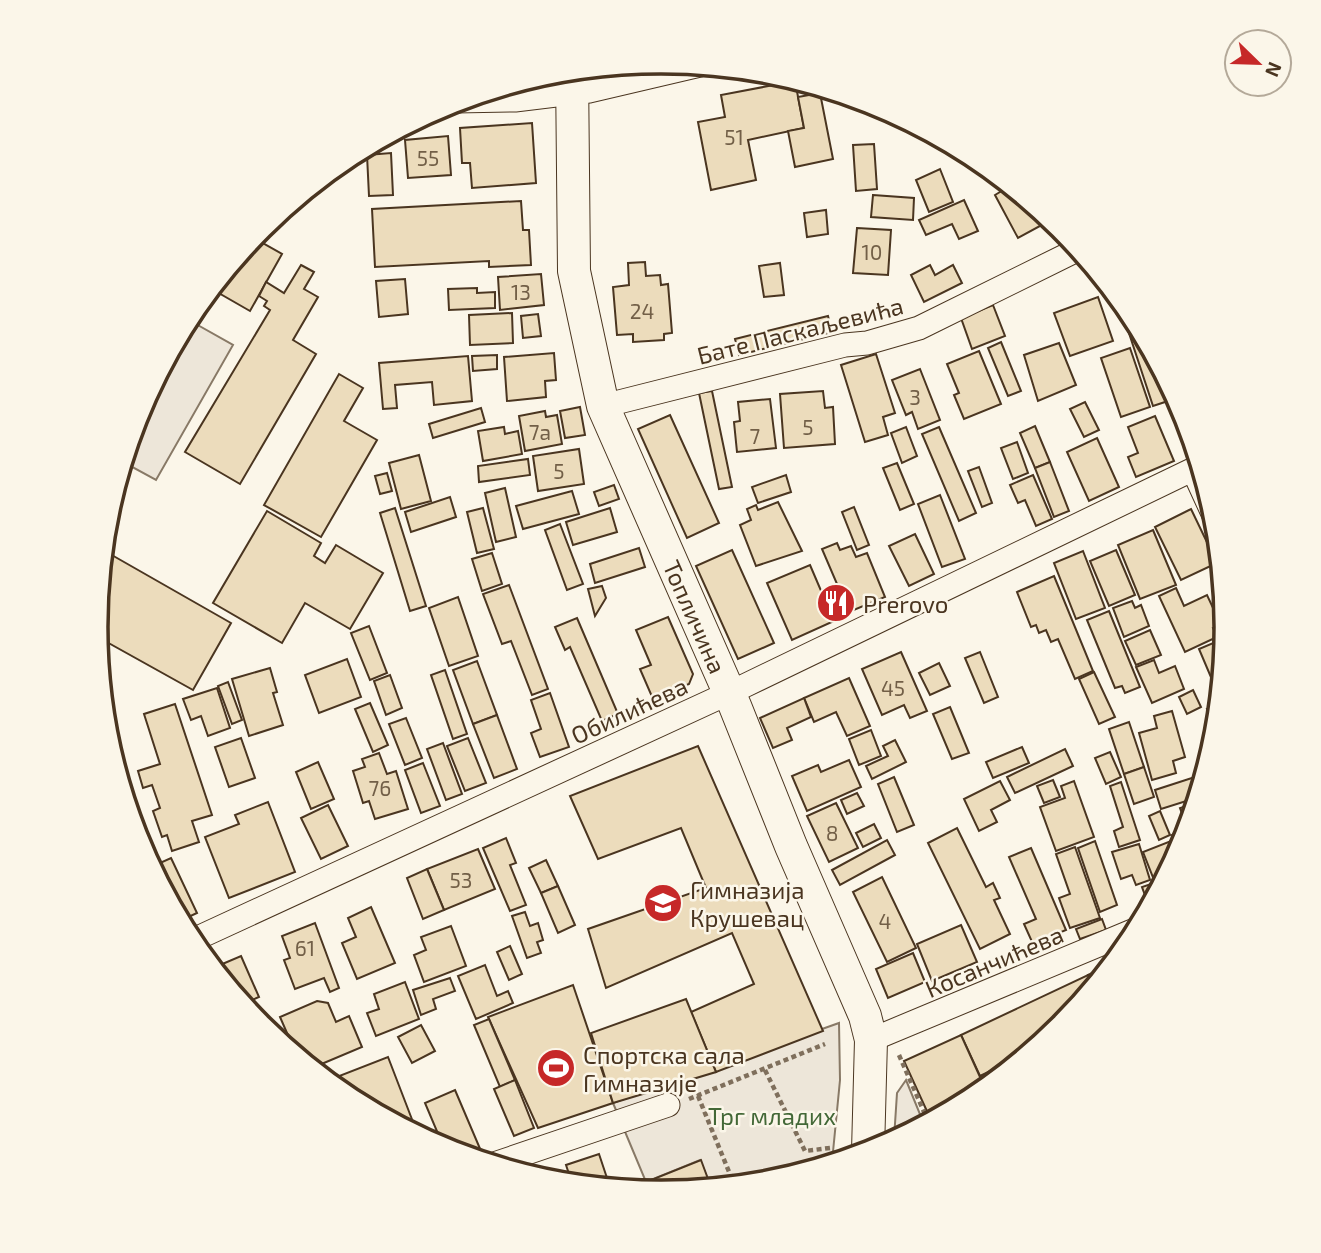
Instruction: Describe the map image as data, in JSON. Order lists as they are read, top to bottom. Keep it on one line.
{"streets":{"street":["Бате Паскаљевића","Топличина","Обилићева","Косанчићева"]},"crossings":[["Бате Паскаљевића","Топличина"],["Топличина","Обилићева"],["Топличина","Косанчићева"]],"parks":["Трг младих"],"places":{"restaurant":["Prerovo"],"school or university":["Гимназија Крушевац"],"sports":["Спортска сала Гимназије"]},"house_numbers":["51","55","10","13","24","3","5","7a","7","5","45","76","8","53","4","61"],"north":"bottom right"}
